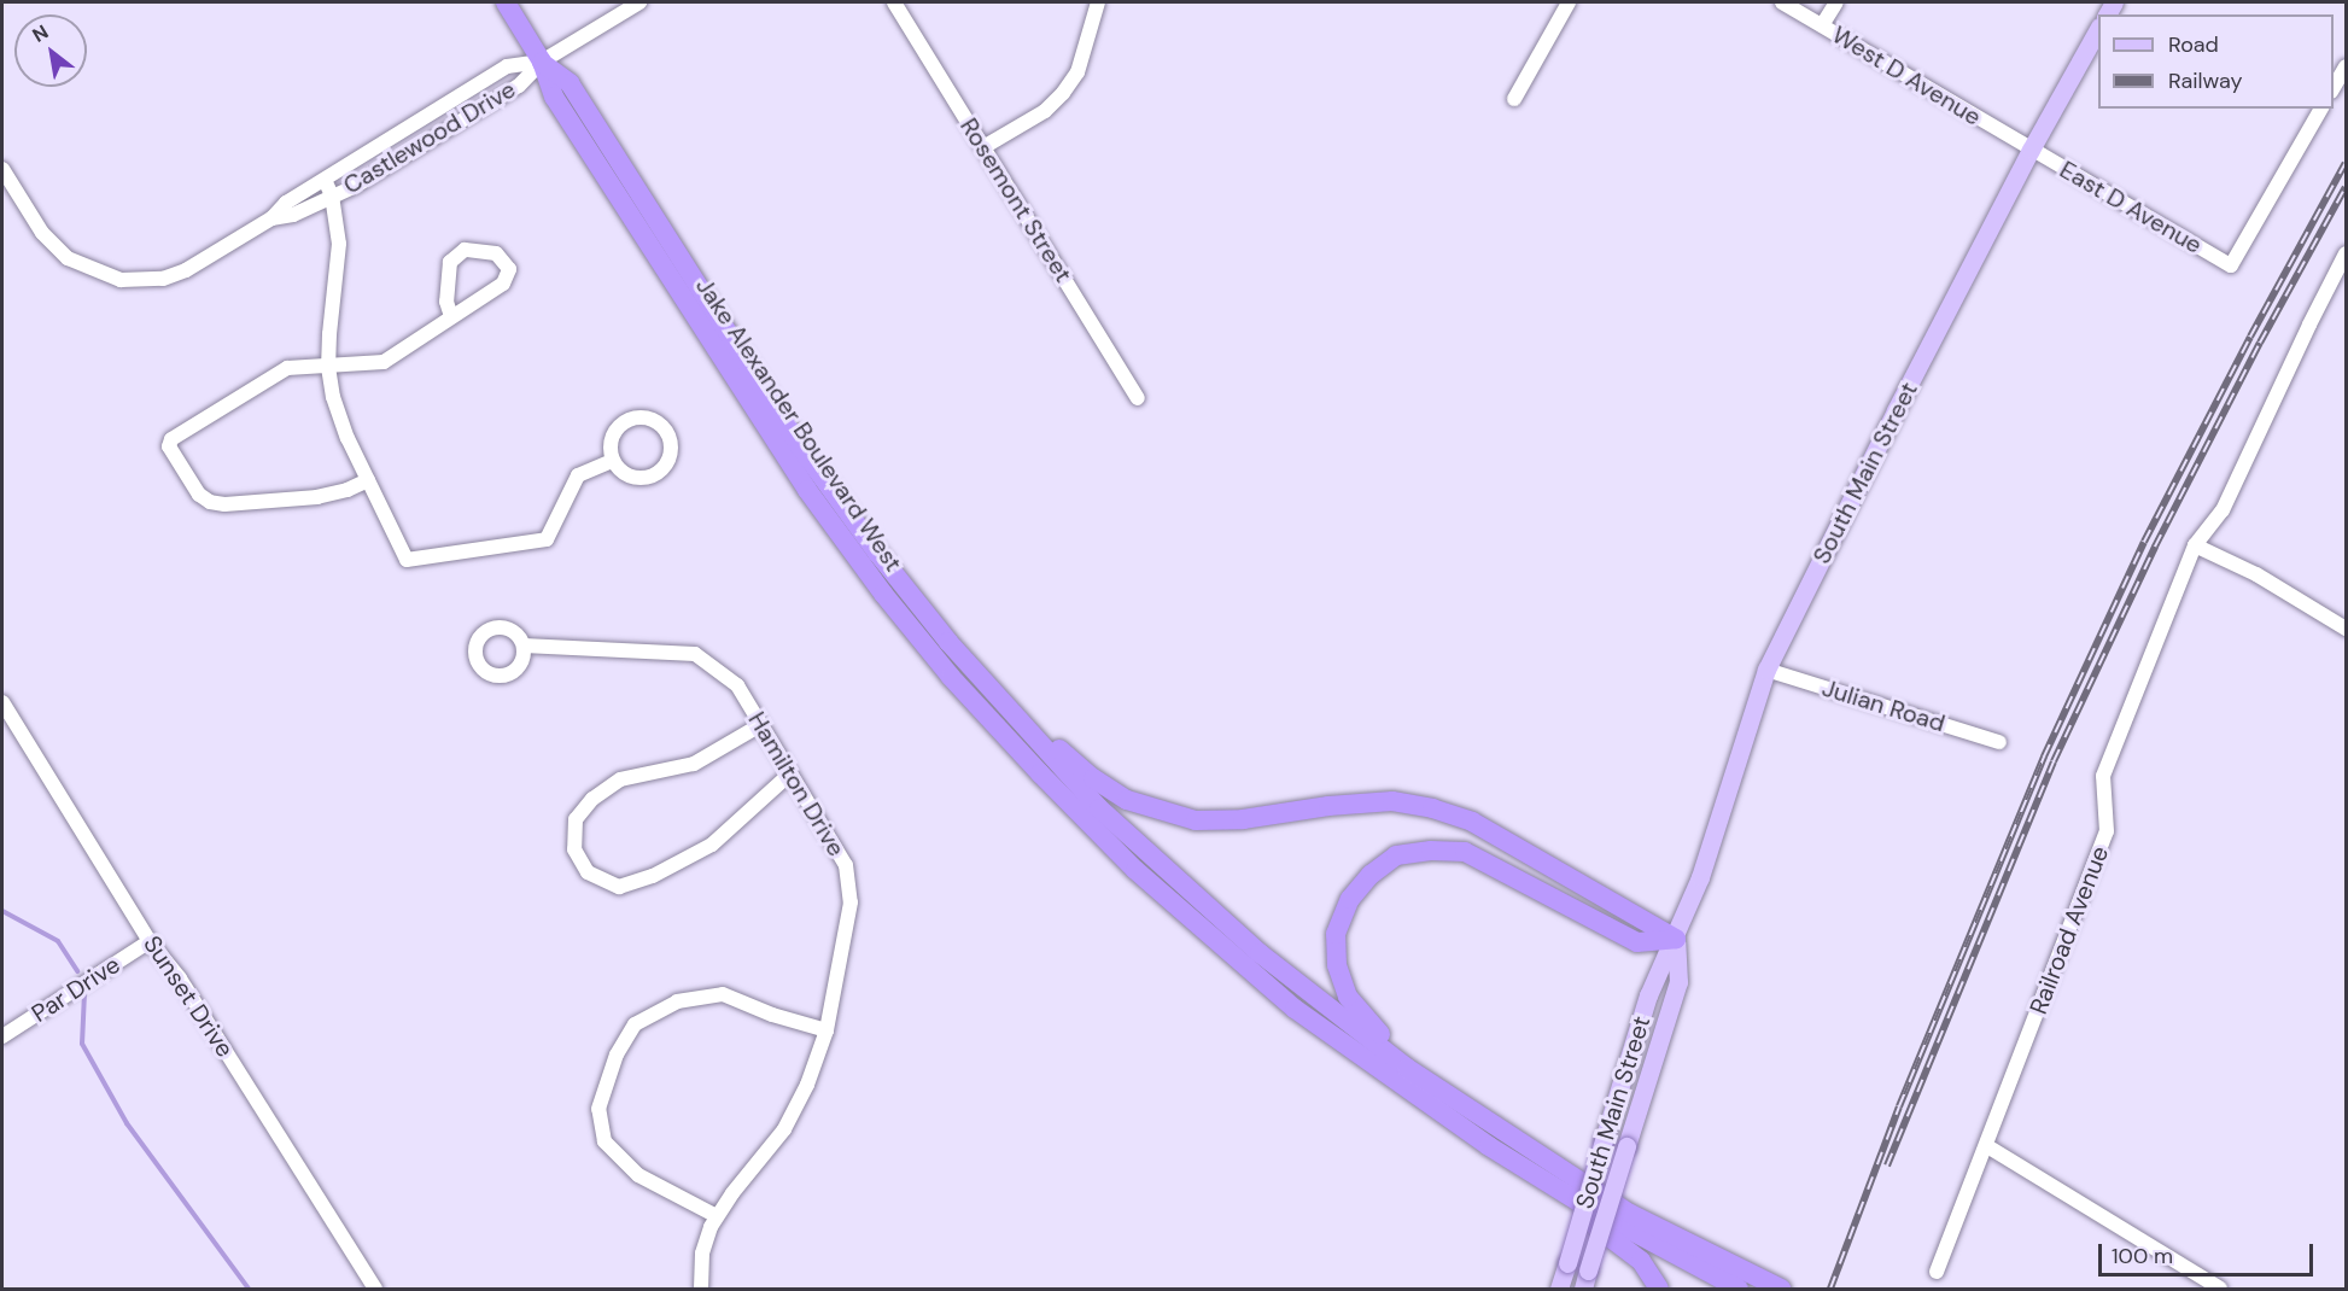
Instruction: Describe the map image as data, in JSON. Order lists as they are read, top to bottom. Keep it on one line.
{"streets":{"highway":["Jake Alexander Boulevard West"],"main road":["South Main Street"],"street":["West D Avenue","Castlewood Drive","Rosemont Street","East D Avenue","Julian Road","Hamilton Drive","Railroad Avenue","Par Drive","Sunset Drive"]},"crossings":[["West D Avenue","East D Avenue"],["West D Avenue","South Main Street"],["Castlewood Drive","Jake Alexander Boulevard West"],["East D Avenue","South Main Street"],["South Main Street","Julian Road"],["Par Drive","Sunset Drive"]],"legend":["Road","Railway"],"scale_bar":"100 m","north":"top left"}
